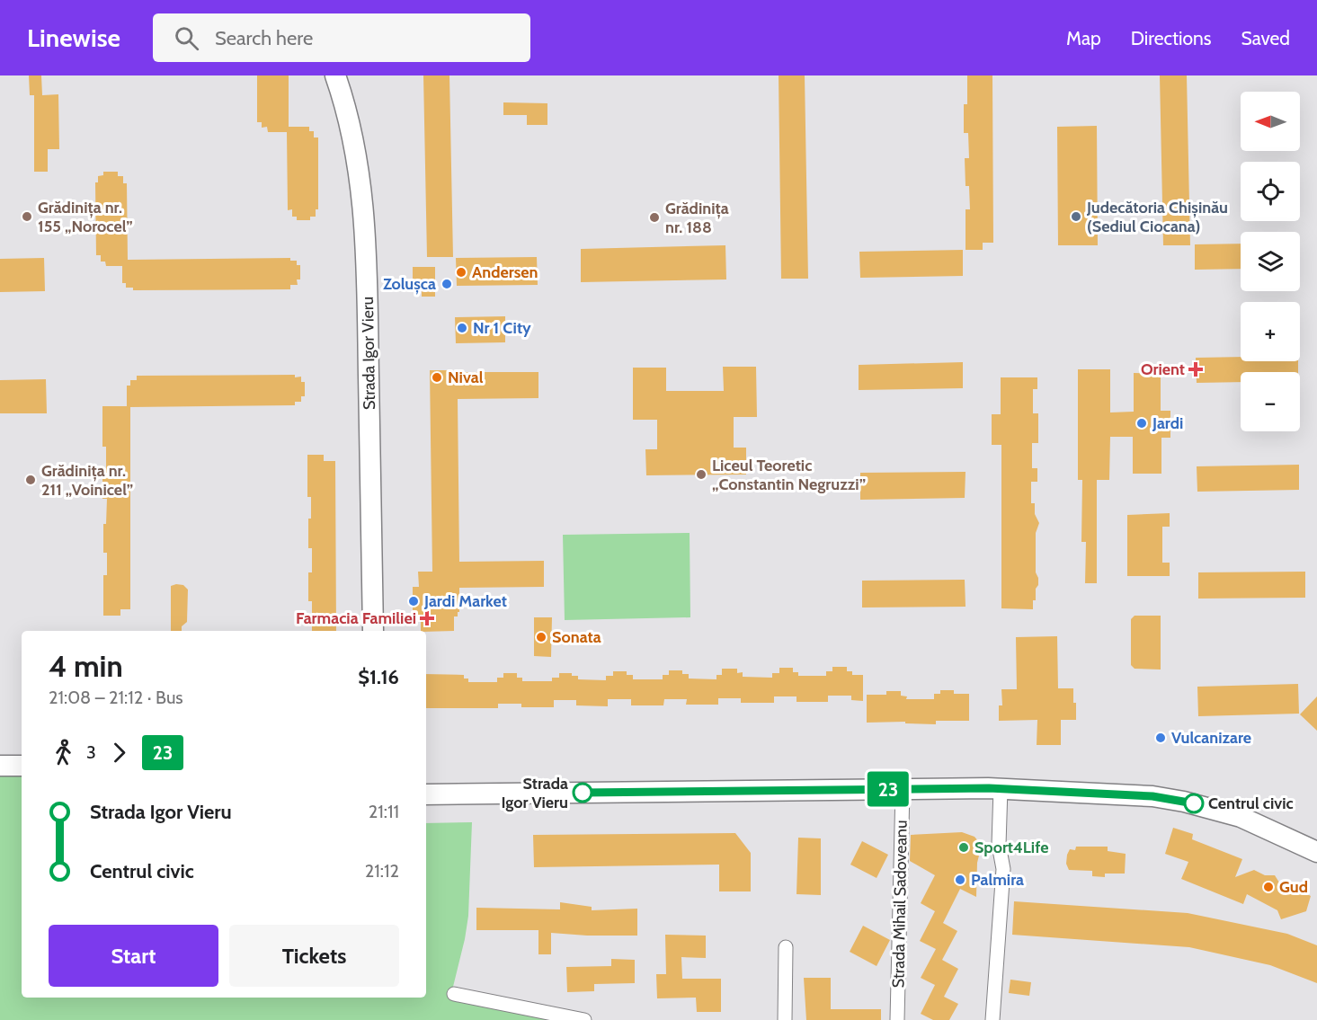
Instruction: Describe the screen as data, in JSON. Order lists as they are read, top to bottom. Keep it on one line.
{"streets":{"main road":["Strada Igor Vieru"],"street":["Strada Mihail Sadoveanu"]},"places":{"other":["Grădinița nr. 155 „Norocel”","Judecătoria Chișinău (Sediul Ciocana)","Grădinița nr. 188","Andersen","Zolușca","Nr 1 City","Nival","Jardi","Liceul Teoretic „Constantin Negruzzi”","Grădinița nr. 211 „Voinicel”","Jardi Market","Sonata","Vulcanizare","Strada Igor Vieru","Centrul civic","Sport4Life","Palmira","Gud"],"health":["Orient","Farmacia Familiei"]},"lines":["bus line 23"],"north":"left","page":{"header":"Linewise","search":"Search here","nav":["Map","Directions","Saved"],"on_map":"23","map_buttons":["+","−"],"heading":["4 min","21:08 – 21:12 · Bus","$1.16"],"legs":["3","23"],"list":[{"name":"Strada Igor Vieru","value":"21:11"},{"name":"Centrul civic","value":"21:12"}],"buttons":["Start","Tickets"]}}
